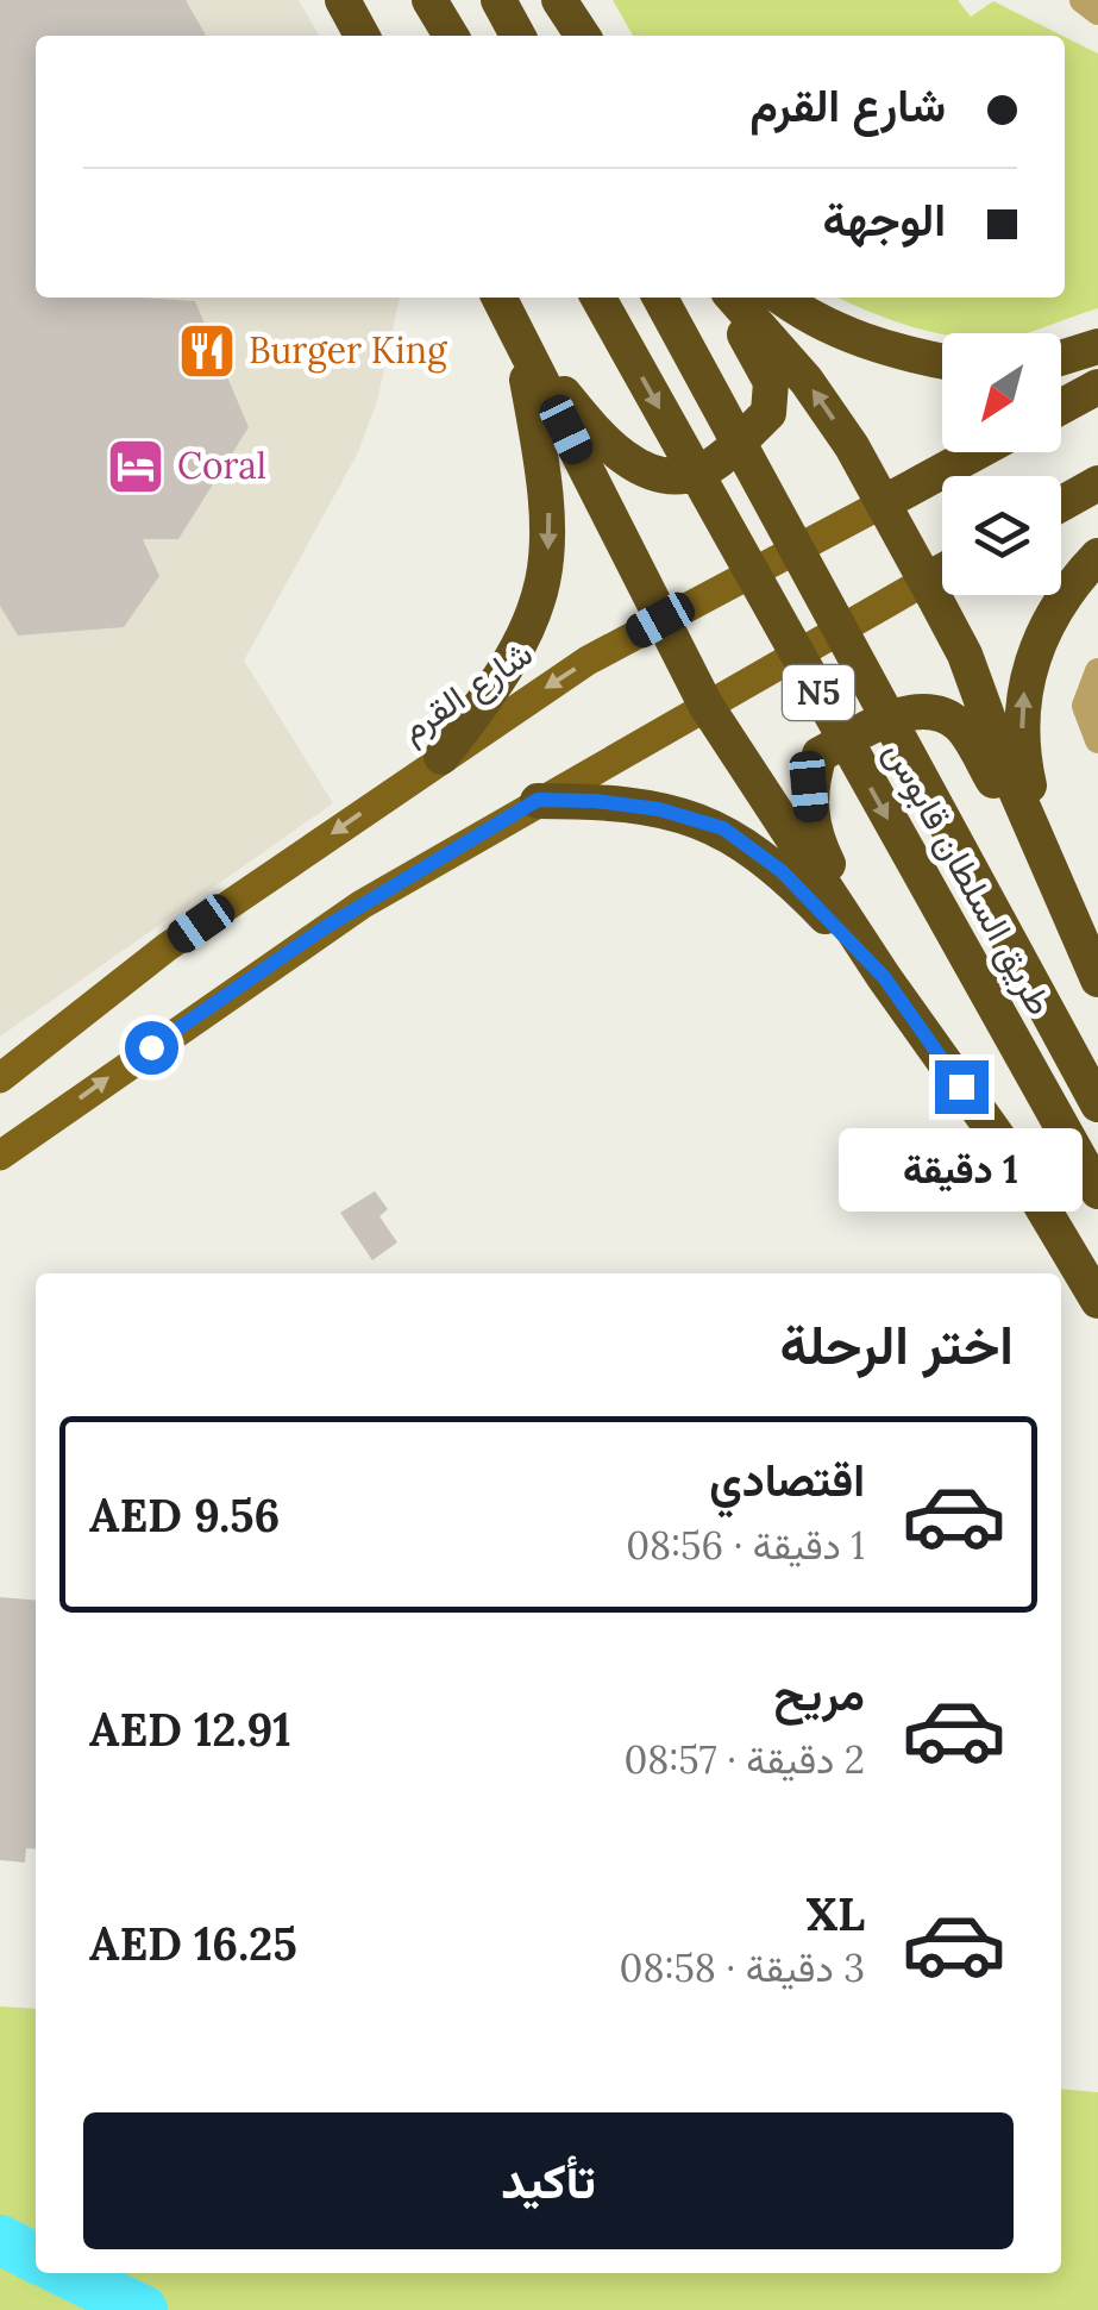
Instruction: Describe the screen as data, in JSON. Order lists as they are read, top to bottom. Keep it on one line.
{"streets":{"highway":["شارع القرم","N5","طريق السلطان قابوس"]},"one_way":["شارع القرم"],"places":{"restaurant":["Burger King"],"hotel":["Coral"]},"north":"bottom left","page":{"banner":["شارع القرم","الوجهة"],"bubble":"1 دقيقة","heading":"اختر الرحلة","list":[{"name":"اقتصادي","note":"1 دقيقة · 08:56","value":"AED 9.56"},{"name":"مريح","note":"2 دقيقة · 08:57","value":"AED 12.91"},{"name":"XL","note":"3 دقيقة · 08:58","value":"AED 16.25"}],"buttons":"تأكيد"}}
